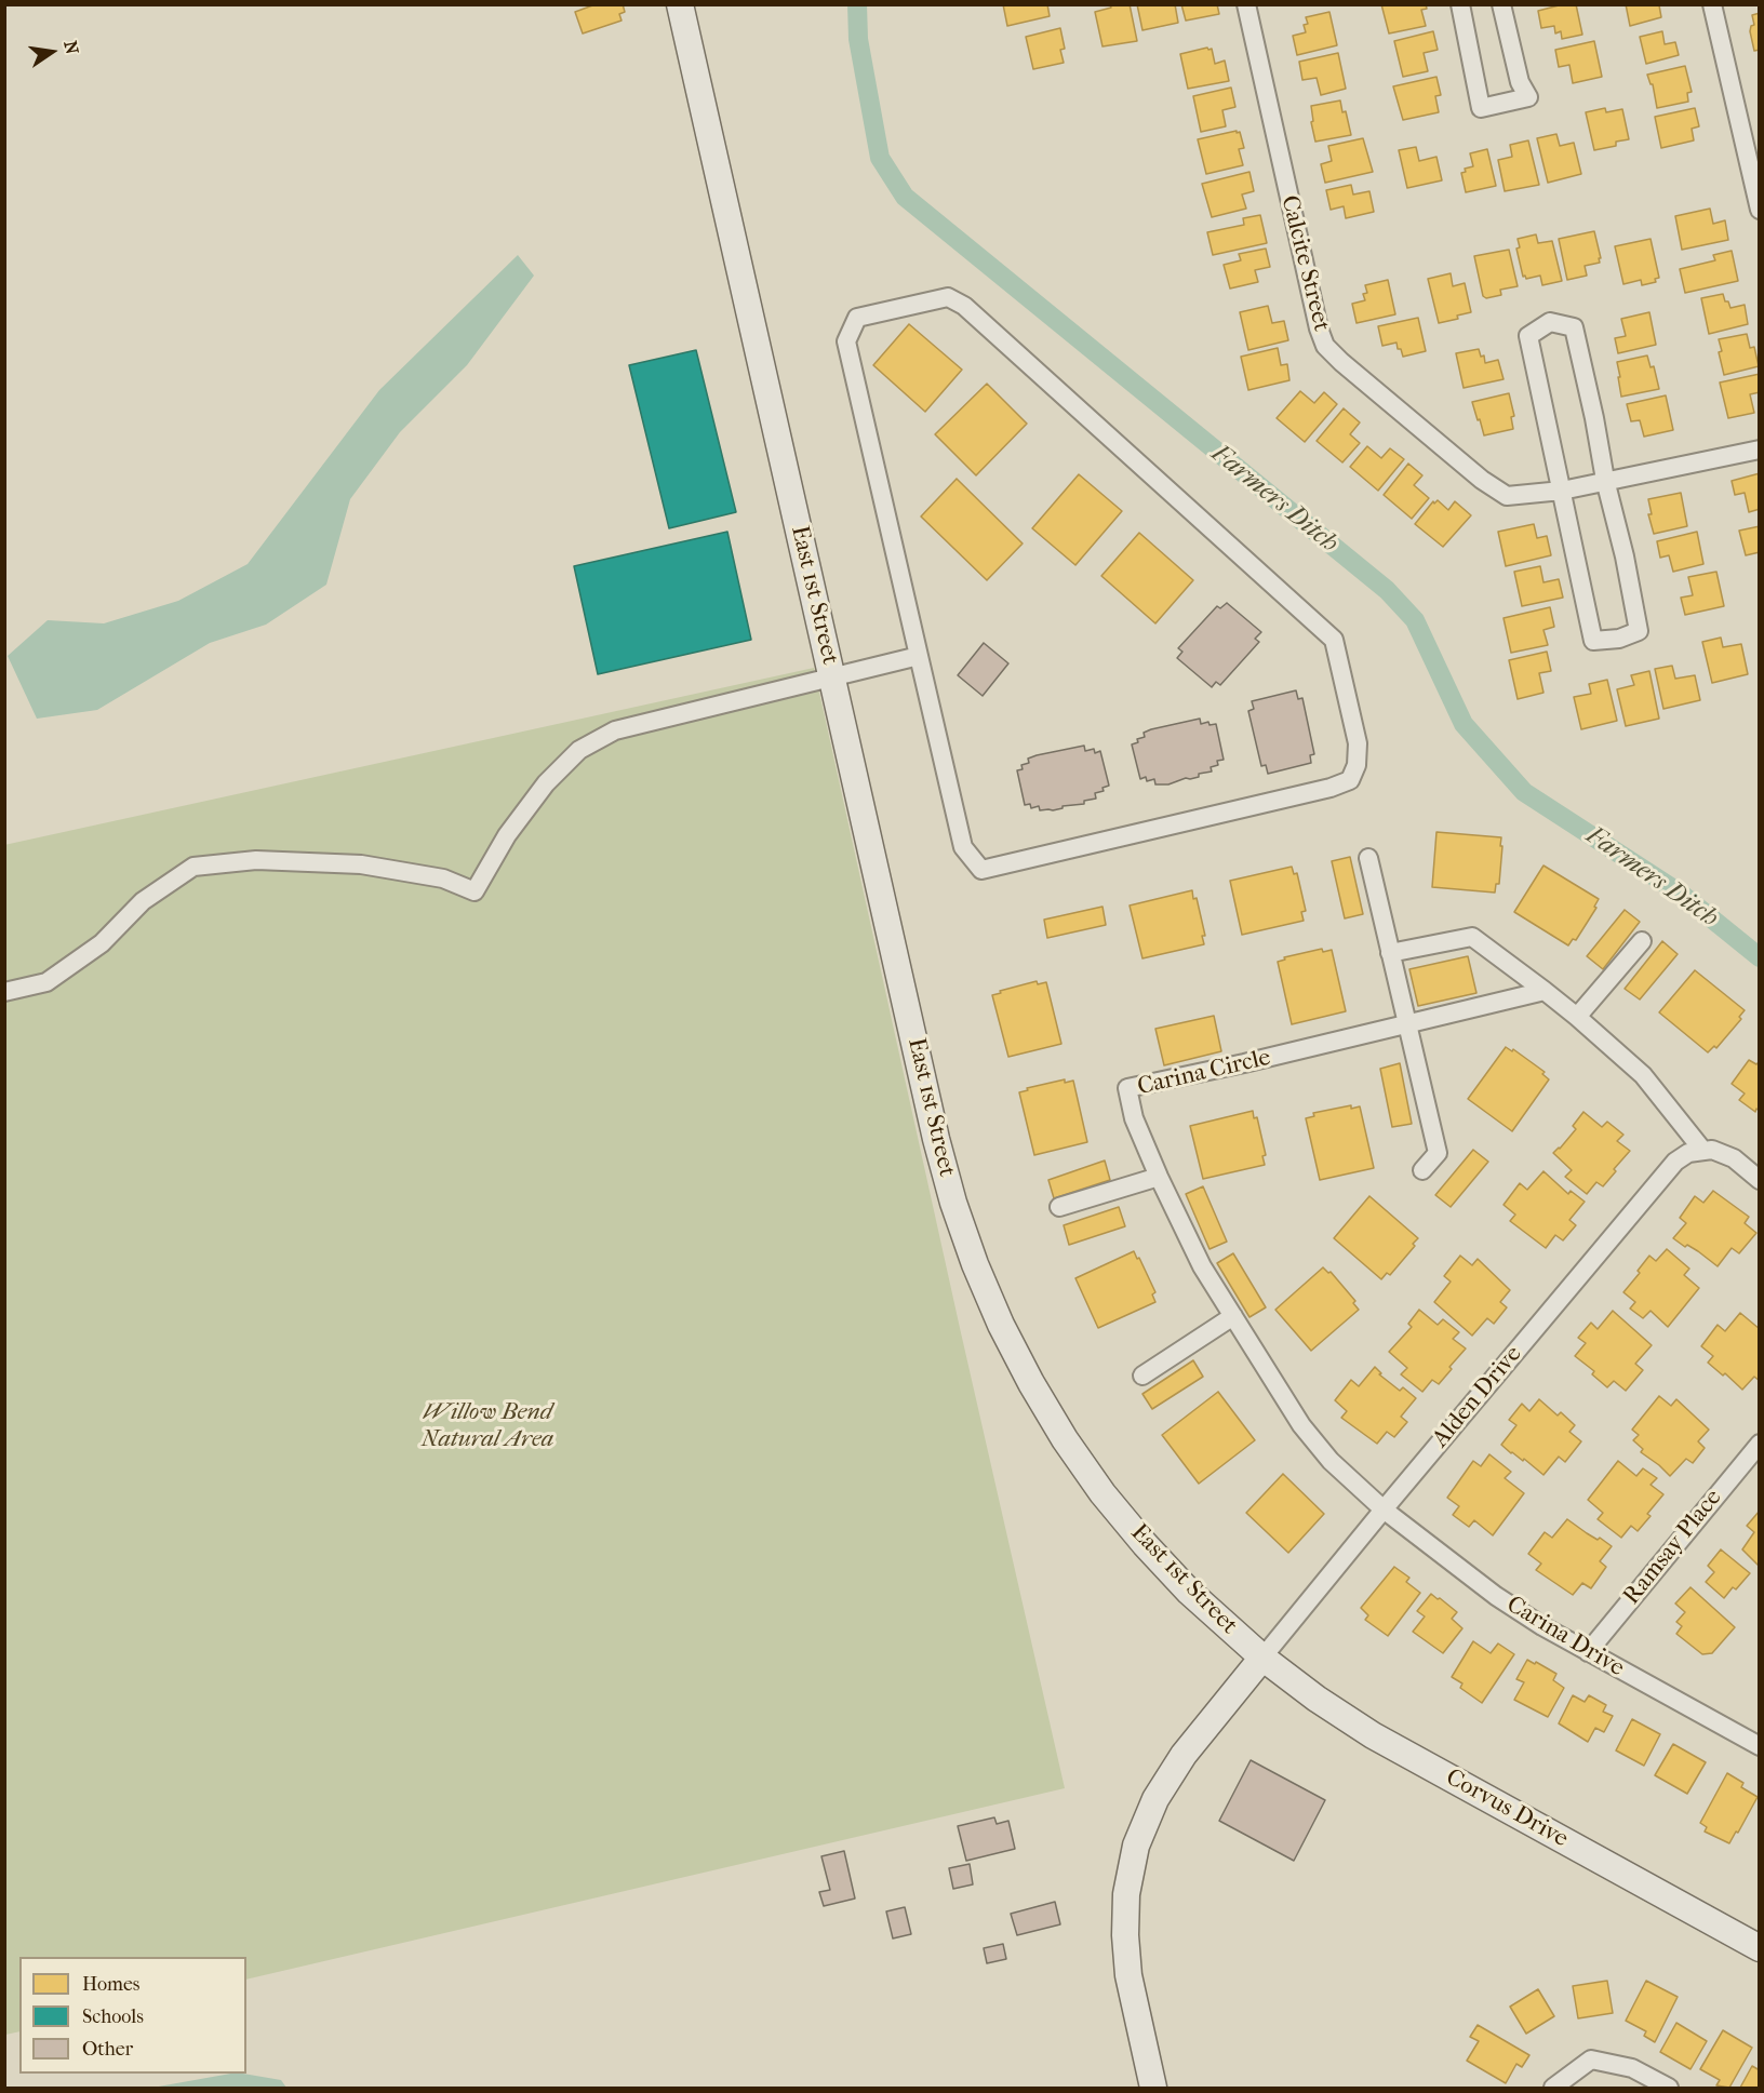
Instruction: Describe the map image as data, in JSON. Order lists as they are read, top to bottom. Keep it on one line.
{"streets":{"street":["Calcite Street","East 1st Street","Carina Circle","Alden Drive","Ramsay Place","Carina Drive","Corvus Drive"]},"crossings":[["East 1st Street","Alden Drive"],["East 1st Street","Corvus Drive"],["Carina Circle","Alden Drive"],["Carina Circle","Carina Drive"],["Alden Drive","Carina Drive"],["Alden Drive","Corvus Drive"],["Ramsay Place","Carina Drive"]],"water":["Farmers Ditch"],"parks":["Willow Bend Natural Area"],"legend":["Homes","Schools","Other"],"north":"right"}
